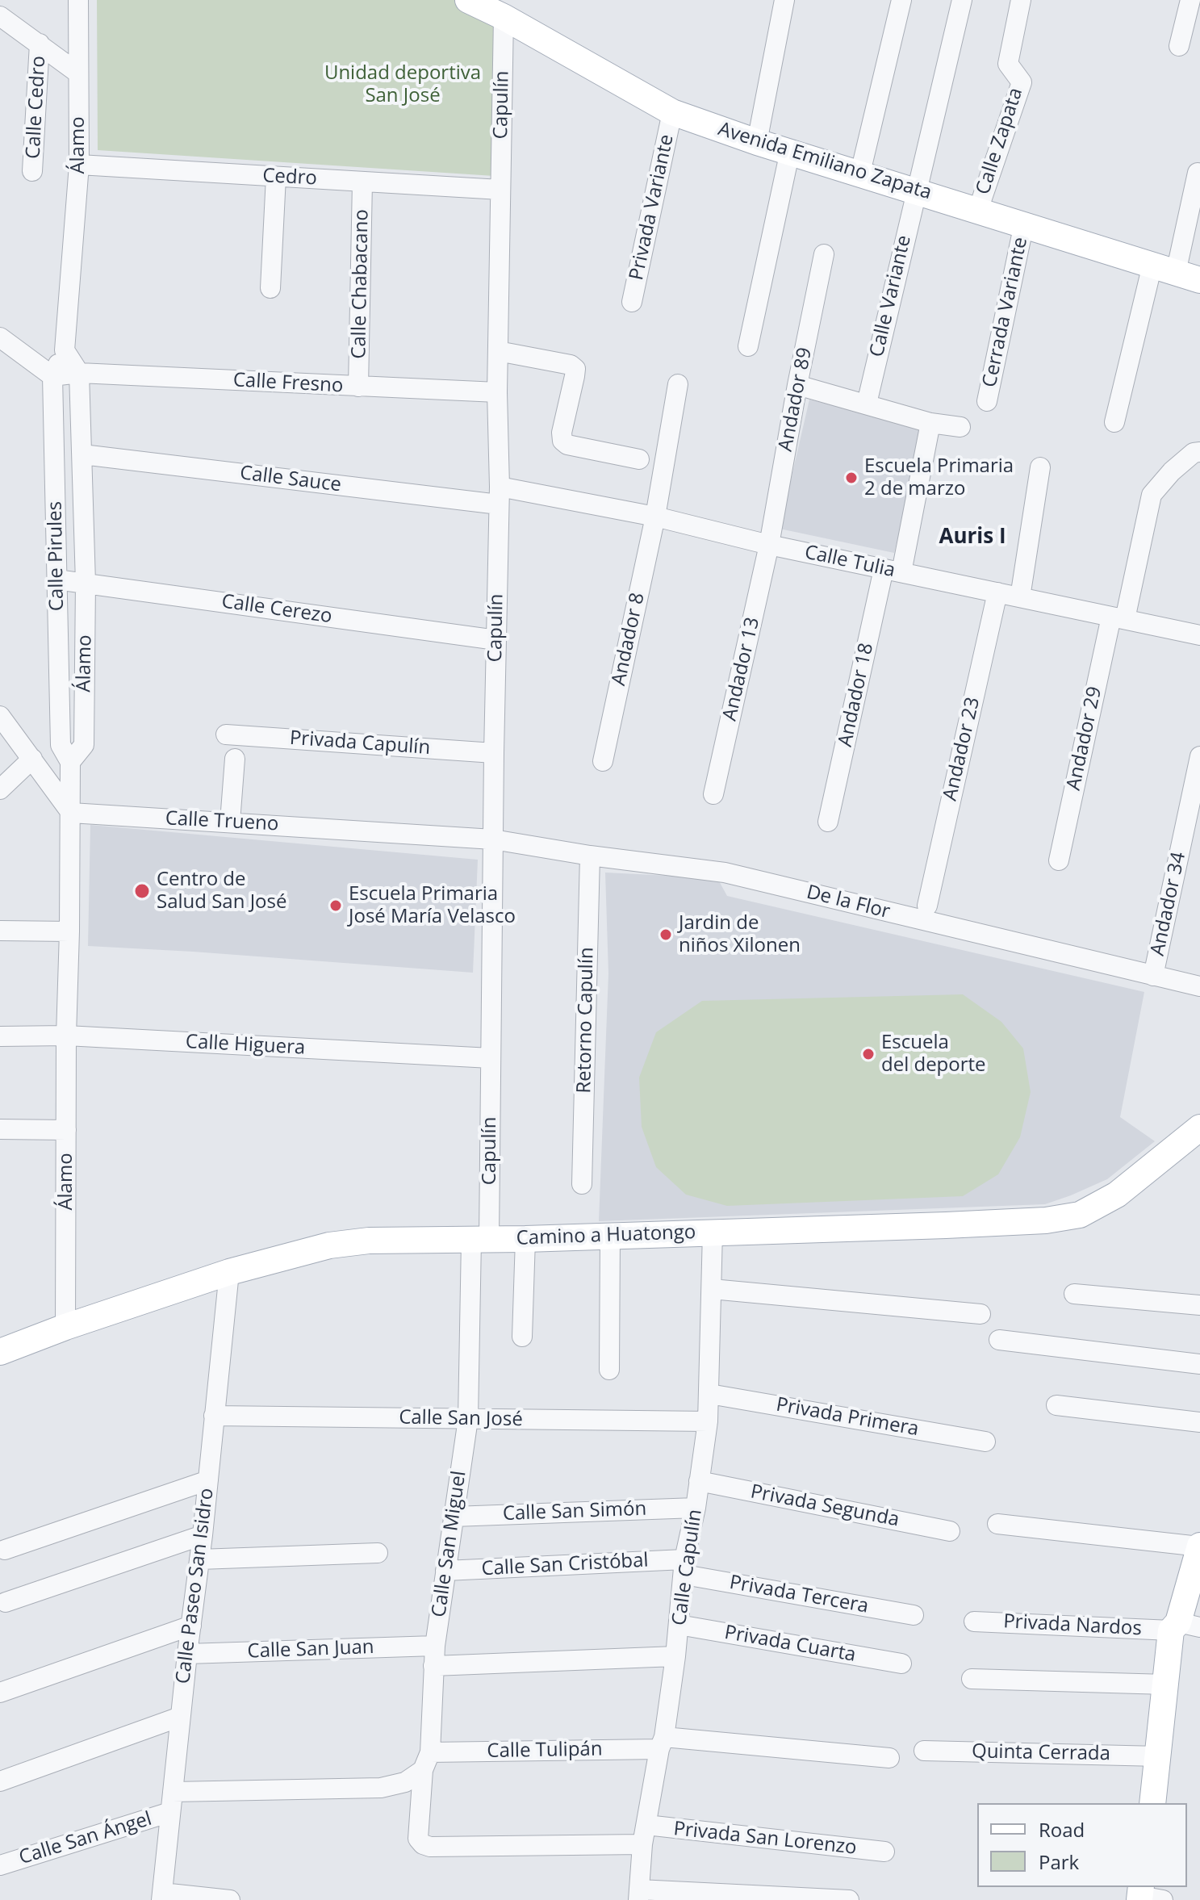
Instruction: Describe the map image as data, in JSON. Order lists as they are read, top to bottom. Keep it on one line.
{"streets":{"main road":["Avenida Emiliano Zapata","Camino a Huatongo"],"street":["Capulín","Calle Cedro","Calle Zapata","Álamo","Cedro","Privada Variante","Calle Chabacano","Calle Variante","Cerrada Variante","Calle Fresno","Andador 89","Calle Sauce","Calle Pirules","Calle Tulia","Calle Cerezo","Andador 8","Andador 13","Andador 18","Andador 29","Privada Capulín","Andador 23","Calle Trueno","De la Flor","Andador 34","Retorno Capulín","Calle Higuera","Privada Primera","Calle San José","Privada Segunda","Calle San Simón","Calle San Miguel","Calle San Cristóbal","Calle Capulín","Calle Paseo San Isidro","Privada Tercera","Privada Nardos","Privada Cuarta","Calle San Juan","Calle Tulipán","Quinta Cerrada","Calle San Ángel","Privada San Lorenzo"]},"crossings":[["Capulín","Avenida Emiliano Zapata"],["Capulín","Cedro"],["Capulín","Calle Fresno"],["Capulín","Calle Sauce"],["Capulín","Calle Tulia"],["Capulín","Calle Cerezo"],["Capulín","Privada Capulín"],["Capulín","Calle Trueno"],["Capulín","De la Flor"],["Capulín","Calle Higuera"],["Capulín","Camino a Huatongo"],["Capulín","Calle San Miguel"],["Calle Cedro","Álamo"],["Calle Zapata","Avenida Emiliano Zapata"],["Álamo","Cedro"],["Álamo","Calle Fresno"],["Álamo","Calle Sauce"],["Álamo","Calle Pirules"],["Álamo","Calle Cerezo"],["Álamo","Calle Trueno"],["Álamo","Calle Higuera"],["Álamo","Camino a Huatongo"],["Avenida Emiliano Zapata","Privada Variante"],["Avenida Emiliano Zapata","Calle Variante"],["Avenida Emiliano Zapata","Cerrada Variante"],["Cedro","Calle Chabacano"],["Calle Chabacano","Calle Fresno"],["Calle Fresno","Calle Pirules"],["Andador 89","Calle Tulia"],["Andador 89","Andador 13"],["Calle Sauce","Calle Tulia"],["Calle Pirules","Calle Cerezo"],["Calle Tulia","Andador 8"],["Calle Tulia","Andador 13"],["Calle Tulia","Andador 18"],["Calle Tulia","Andador 29"],["Calle Tulia","Andador 23"],["Calle Trueno","De la Flor"],["De la Flor","Andador 34"],["De la Flor","Retorno Capulín"],["Camino a Huatongo","Calle San Miguel"],["Camino a Huatongo","Calle Capulín"],["Camino a Huatongo","Calle Paseo San Isidro"],["Privada Primera","Calle Capulín"],["Calle San José","Calle San Miguel"],["Calle San José","Calle Capulín"],["Calle San José","Calle Paseo San Isidro"],["Privada Segunda","Calle Capulín"],["Calle San Simón","Calle San Miguel"],["Calle San Simón","Calle Capulín"],["Calle San Miguel","Calle San Cristóbal"],["Calle San Miguel","Calle San Juan"],["Calle San Miguel","Calle Tulipán"],["Calle San Miguel","Privada San Lorenzo"],["Calle San Cristóbal","Calle Capulín"],["Calle San Cristóbal","Privada Tercera"],["Calle Capulín","Privada Tercera"],["Calle Capulín","Privada Cuarta"],["Calle Capulín","Calle Tulipán"],["Calle Capulín","Privada San Lorenzo"],["Calle Paseo San Isidro","Calle San Juan"],["Calle Paseo San Isidro","Calle San Ángel"]],"districts":["Auris I"],"parks":["Unidad deportiva San José"],"places":["Escuela Primaria 2 de marzo","Centro de Salud San José","Escuela Primaria José María Velasco","Jardin de niños Xilonen","Escuela del deporte"],"legend":["Road","Park"]}
